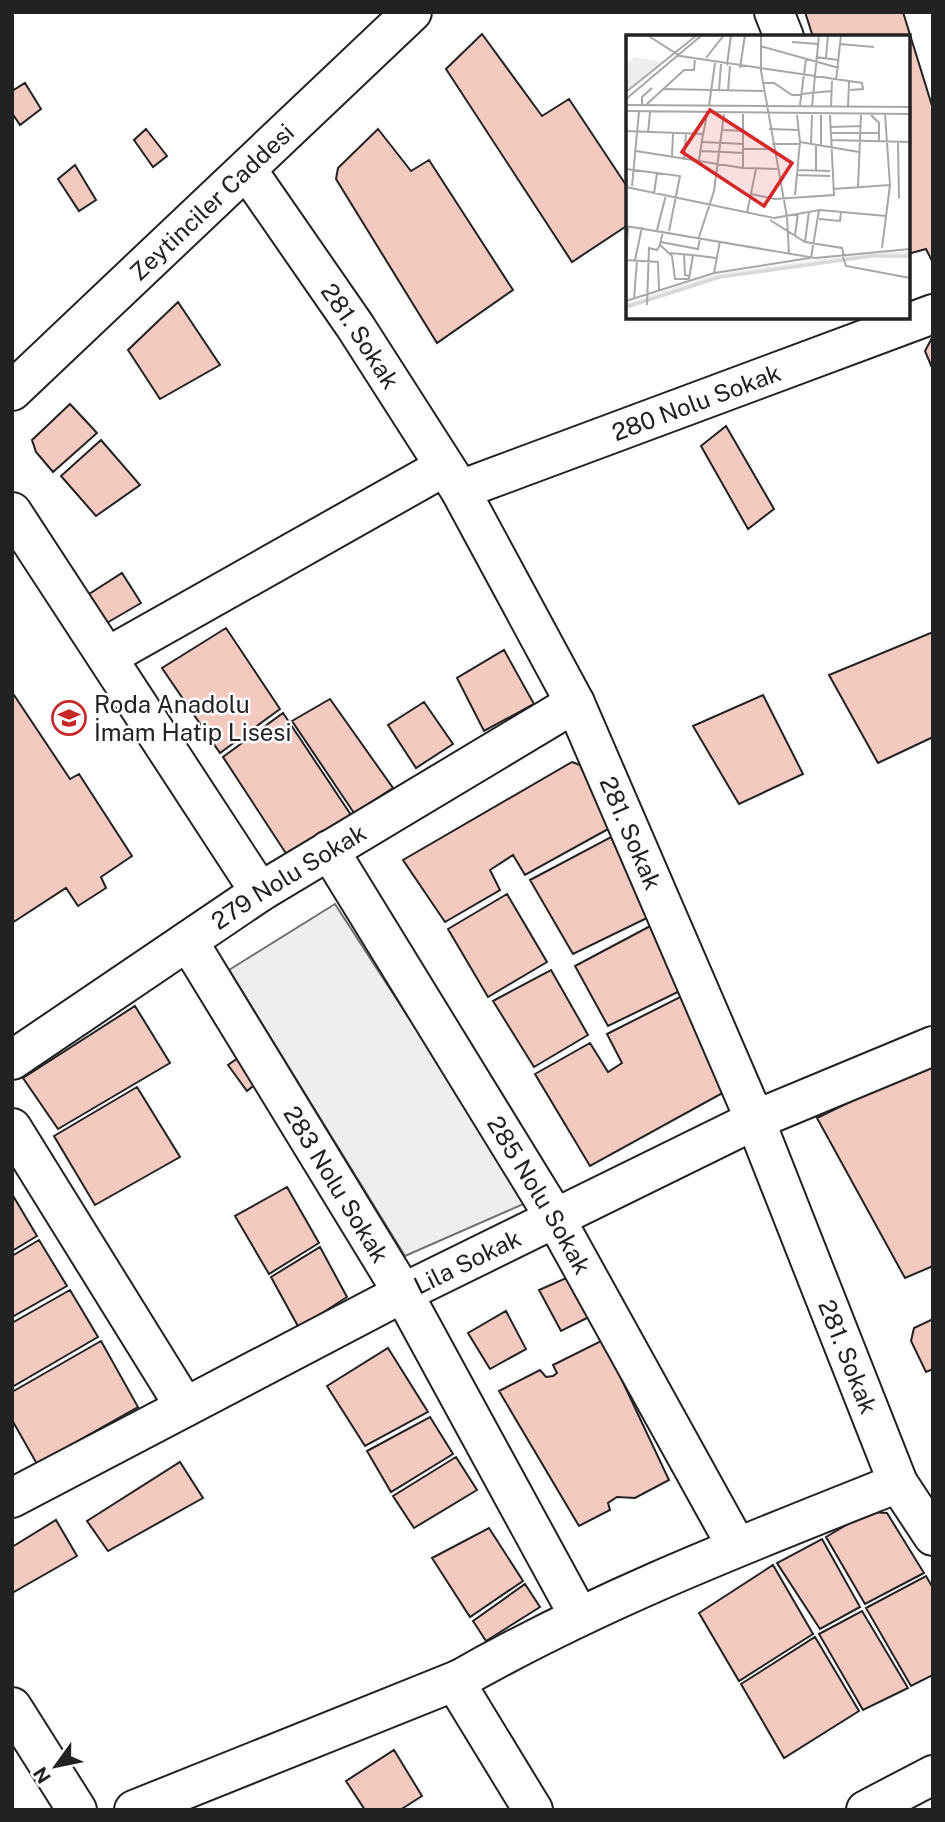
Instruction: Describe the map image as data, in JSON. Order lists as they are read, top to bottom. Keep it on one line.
{"streets":{"street":["Zeytinciler Caddesi","281. Sokak","280 Nolu Sokak","279 Nolu Sokak","283 Nolu Sokak","285 Nolu Sokak","Lila Sokak"]},"crossings":[["Zeytinciler Caddesi","281. Sokak"],["281. Sokak","280 Nolu Sokak"],["281. Sokak","279 Nolu Sokak"],["281. Sokak","Lila Sokak"],["279 Nolu Sokak","283 Nolu Sokak"],["279 Nolu Sokak","285 Nolu Sokak"],["283 Nolu Sokak","Lila Sokak"],["285 Nolu Sokak","Lila Sokak"]],"places":{"school or university":["Roda Anadolu İmam Hatip Lisesi"]},"north":"bottom left"}
